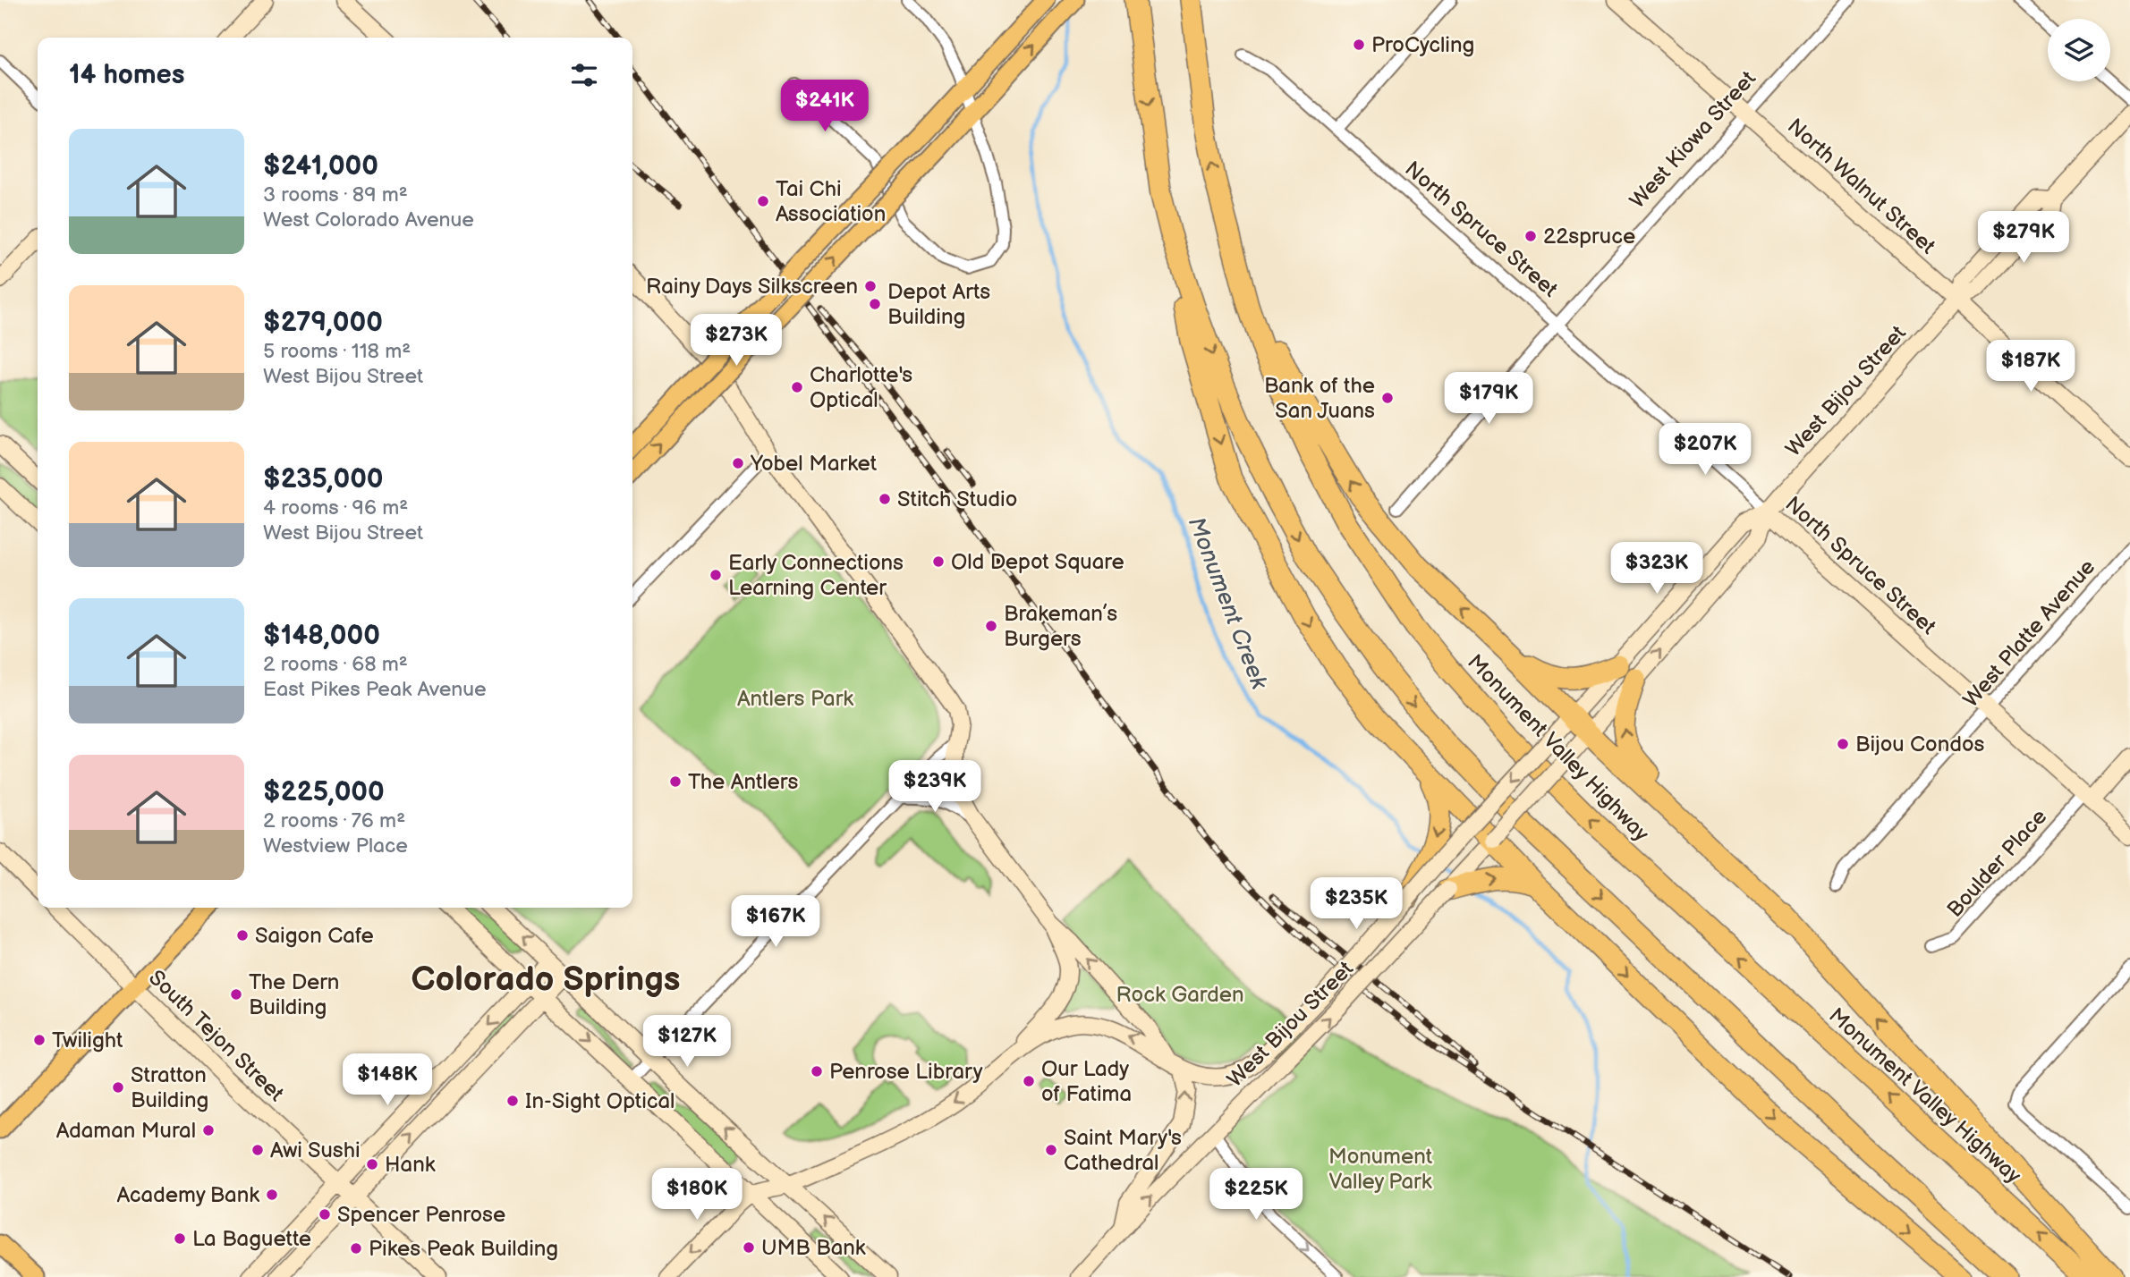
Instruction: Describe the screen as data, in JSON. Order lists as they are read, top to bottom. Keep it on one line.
{"streets":{"highway":["Monument Valley Highway"],"main road":["North Walnut Street","North Spruce Street","West Bijou Street","South Tejon Street"],"street":["West Kiowa Street","West Platte Avenue","Boulder Place"]},"crossings":[["West Kiowa Street","North Walnut Street"],["West Kiowa Street","North Spruce Street"],["North Walnut Street","West Bijou Street"],["North Spruce Street","West Bijou Street"],["North Spruce Street","West Platte Avenue"],["North Spruce Street","Boulder Place"]],"districts":["Colorado Springs"],"water":["Monument Creek"],"parks":["Antlers Park","Rock Garden","Monument Valley Park"],"places":["ProCycling","Tai Chi Association","22spruce","Rainy Days Silkscreen","Depot Arts Building","Charlotte's Optical","Bank of the San Juans","Yobel Market","Stitch Studio","Old Depot Square","Early Connections Learning Center","Brakeman’s Burgers","Bijou Condos","The Antlers","Saigon Cafe","The Dern Building","Twilight","Penrose Library","Our Lady of Fatima","Stratton Building","In-Sight Optical","Adaman Mural","Awi Sushi","Saint Mary's Cathedral","Hank","Academy Bank","Spencer Penrose","La Baguette","UMB Bank","Pikes Peak Building"],"page":{"heading":"14 homes","price":["$241K","$279K","$273K","$187K","$179K","$207K","$323K","$239K","$235K","$167K","$127K","$148K","$180K","$225K"],"list":[{"name":"$241,000","note":"3 rooms · 89 m² · West Colorado Avenue"},{"name":"$279,000","note":"5 rooms · 118 m² · West Bijou Street"},{"name":"$235,000","note":"4 rooms · 96 m² · West Bijou Street"},{"name":"$148,000","note":"2 rooms · 68 m² · East Pikes Peak Avenue"},{"name":"$225,000","note":"2 rooms · 76 m² · Westview Place"}]}}
